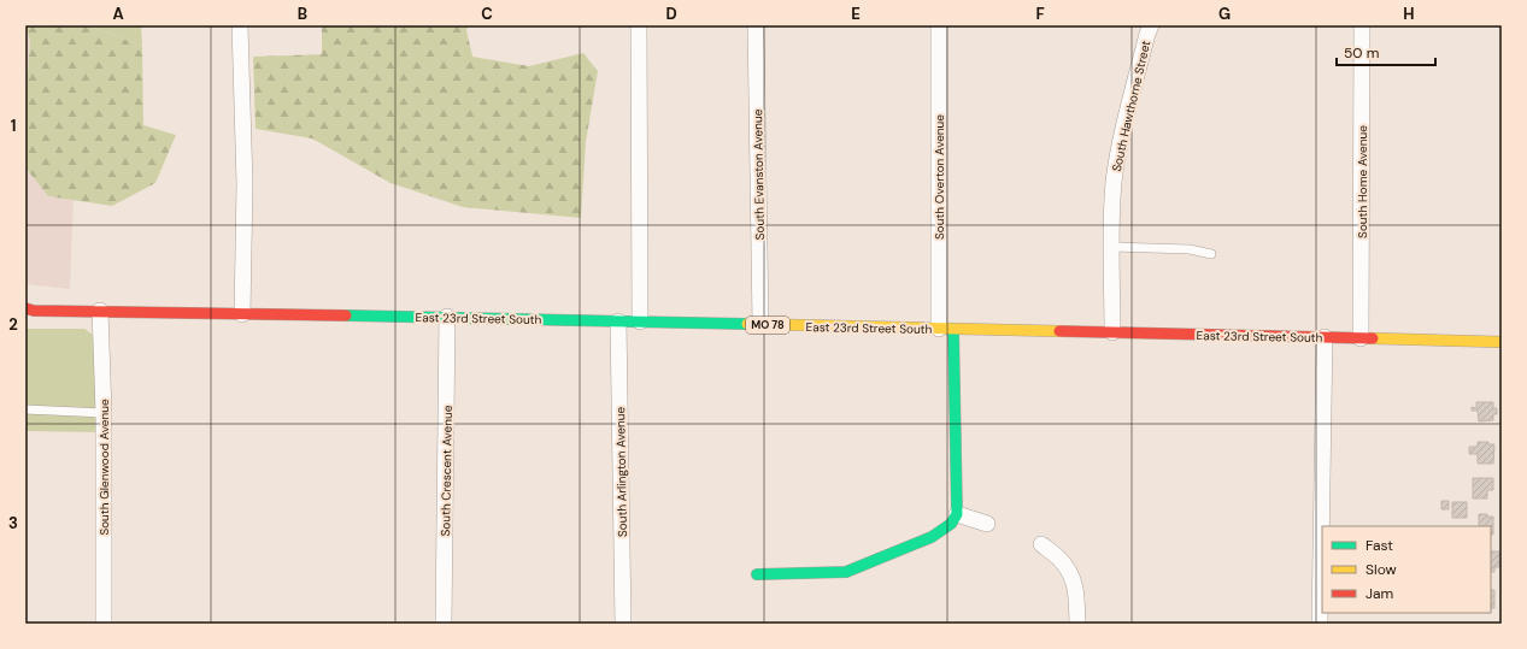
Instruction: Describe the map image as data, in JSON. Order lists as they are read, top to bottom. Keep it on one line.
{"streets":{"main road":["South Overton Avenue","East 23rd Street South","MO 78"],"street":["South Hawthorne Street","South Evanston Avenue","South Home Avenue","South Glenwood Avenue","South Crescent Avenue","South Arlington Avenue"]},"crossings":[["South Hawthorne Street","East 23rd Street South"],["South Evanston Avenue","East 23rd Street South"],["South Overton Avenue","East 23rd Street South"],["South Home Avenue","East 23rd Street South"],["East 23rd Street South","South Glenwood Avenue"],["East 23rd Street South","South Crescent Avenue"],["East 23rd Street South","South Arlington Avenue"]],"legend":["Fast","Slow","Jam"],"scale_bar":"50 m","grid":{"columns":["A","B","C","D","E","F","G","H"],"rows":["1","2","3"]}}
